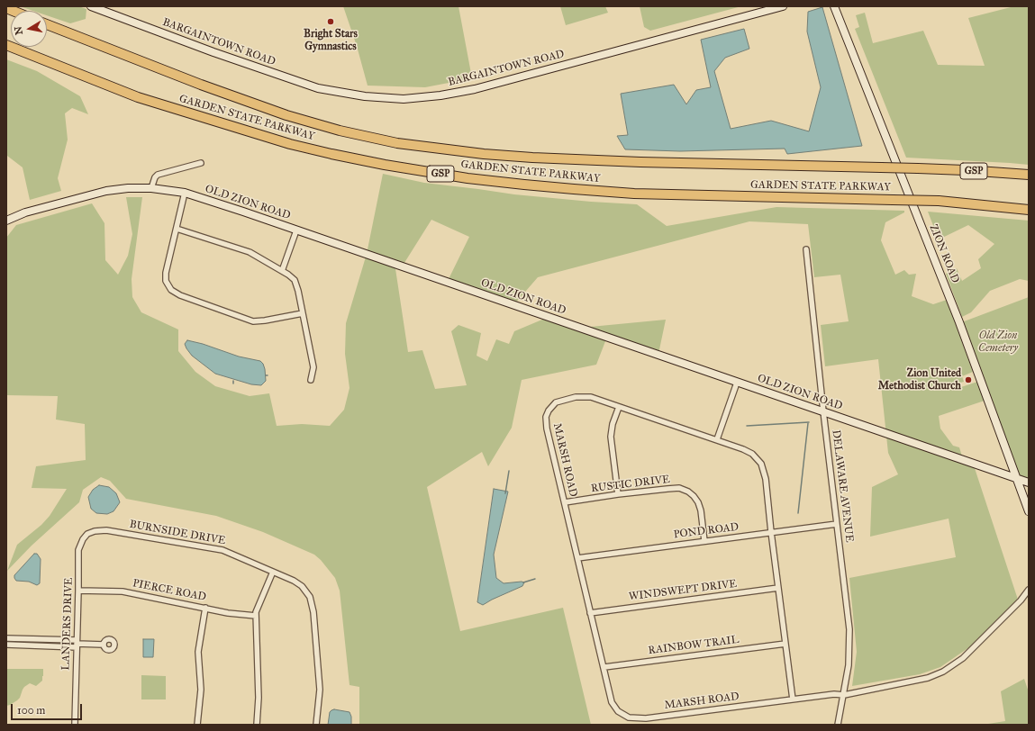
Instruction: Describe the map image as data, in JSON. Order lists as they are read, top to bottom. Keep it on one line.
{"streets":{"highway":["GARDEN STATE PARKWAY","GSP"],"street":["BARGAINTOWN ROAD","OLD ZION ROAD","ZION ROAD","MARSH ROAD","RUSTIC DRIVE","DELAWARE AVENUE","POND ROAD","BURNSIDE DRIVE","PIERCE ROAD","WINDSWEPT DRIVE","LANDERS DRIVE","RAINBOW TRAIL"]},"crossings":[["OLD ZION ROAD","ZION ROAD"],["OLD ZION ROAD","DELAWARE AVENUE"],["MARSH ROAD","RUSTIC DRIVE"],["MARSH ROAD","DELAWARE AVENUE"],["MARSH ROAD","POND ROAD"],["MARSH ROAD","WINDSWEPT DRIVE"],["MARSH ROAD","RAINBOW TRAIL"],["RUSTIC DRIVE","POND ROAD"],["DELAWARE AVENUE","POND ROAD"],["BURNSIDE DRIVE","LANDERS DRIVE"],["PIERCE ROAD","LANDERS DRIVE"]],"parks":["Old Zion Cemetery"],"places":["Bright Stars Gymnastics","Zion United Methodist Church"],"scale_bar":"100 m","north":"left"}
